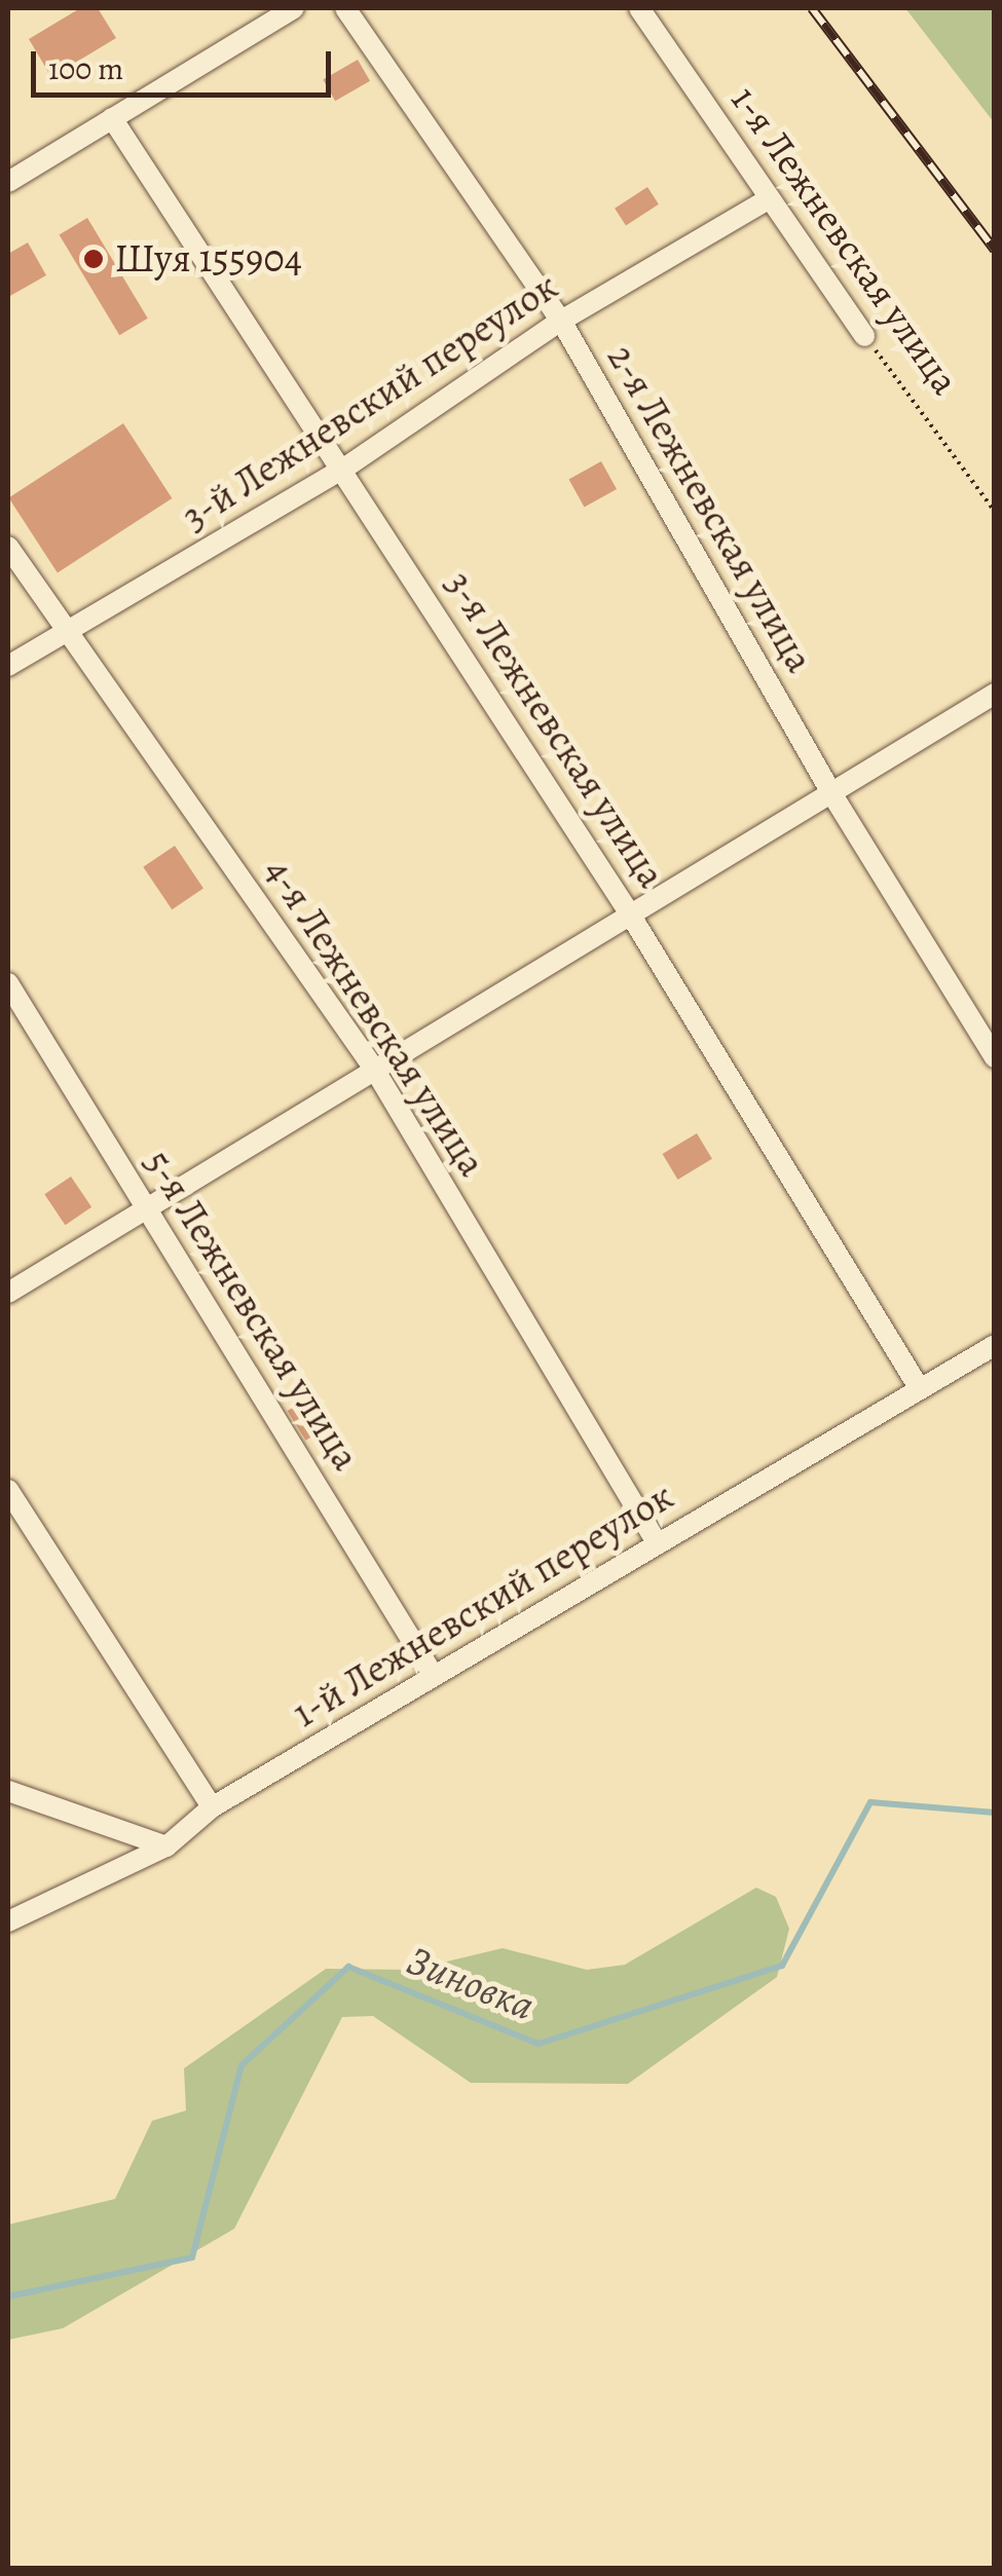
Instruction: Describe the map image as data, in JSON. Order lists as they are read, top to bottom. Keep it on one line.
{"streets":{"street":["1-я Лежневская улица","3-й Лежневский переулок","2-я Лежневская улица","3-я Лежневская улица","4-я Лежневская улица","5-я Лежневская улица","1-й Лежневский переулок"]},"crossings":[["1-я Лежневская улица","3-й Лежневский переулок"],["3-й Лежневский переулок","2-я Лежневская улица"],["3-й Лежневский переулок","3-я Лежневская улица"],["3-й Лежневский переулок","4-я Лежневская улица"],["3-я Лежневская улица","1-й Лежневский переулок"],["4-я Лежневская улица","1-й Лежневский переулок"],["5-я Лежневская улица","1-й Лежневский переулок"]],"water":["Зиновка"],"places":["Шуя 155904"],"scale_bar":"100 m"}
